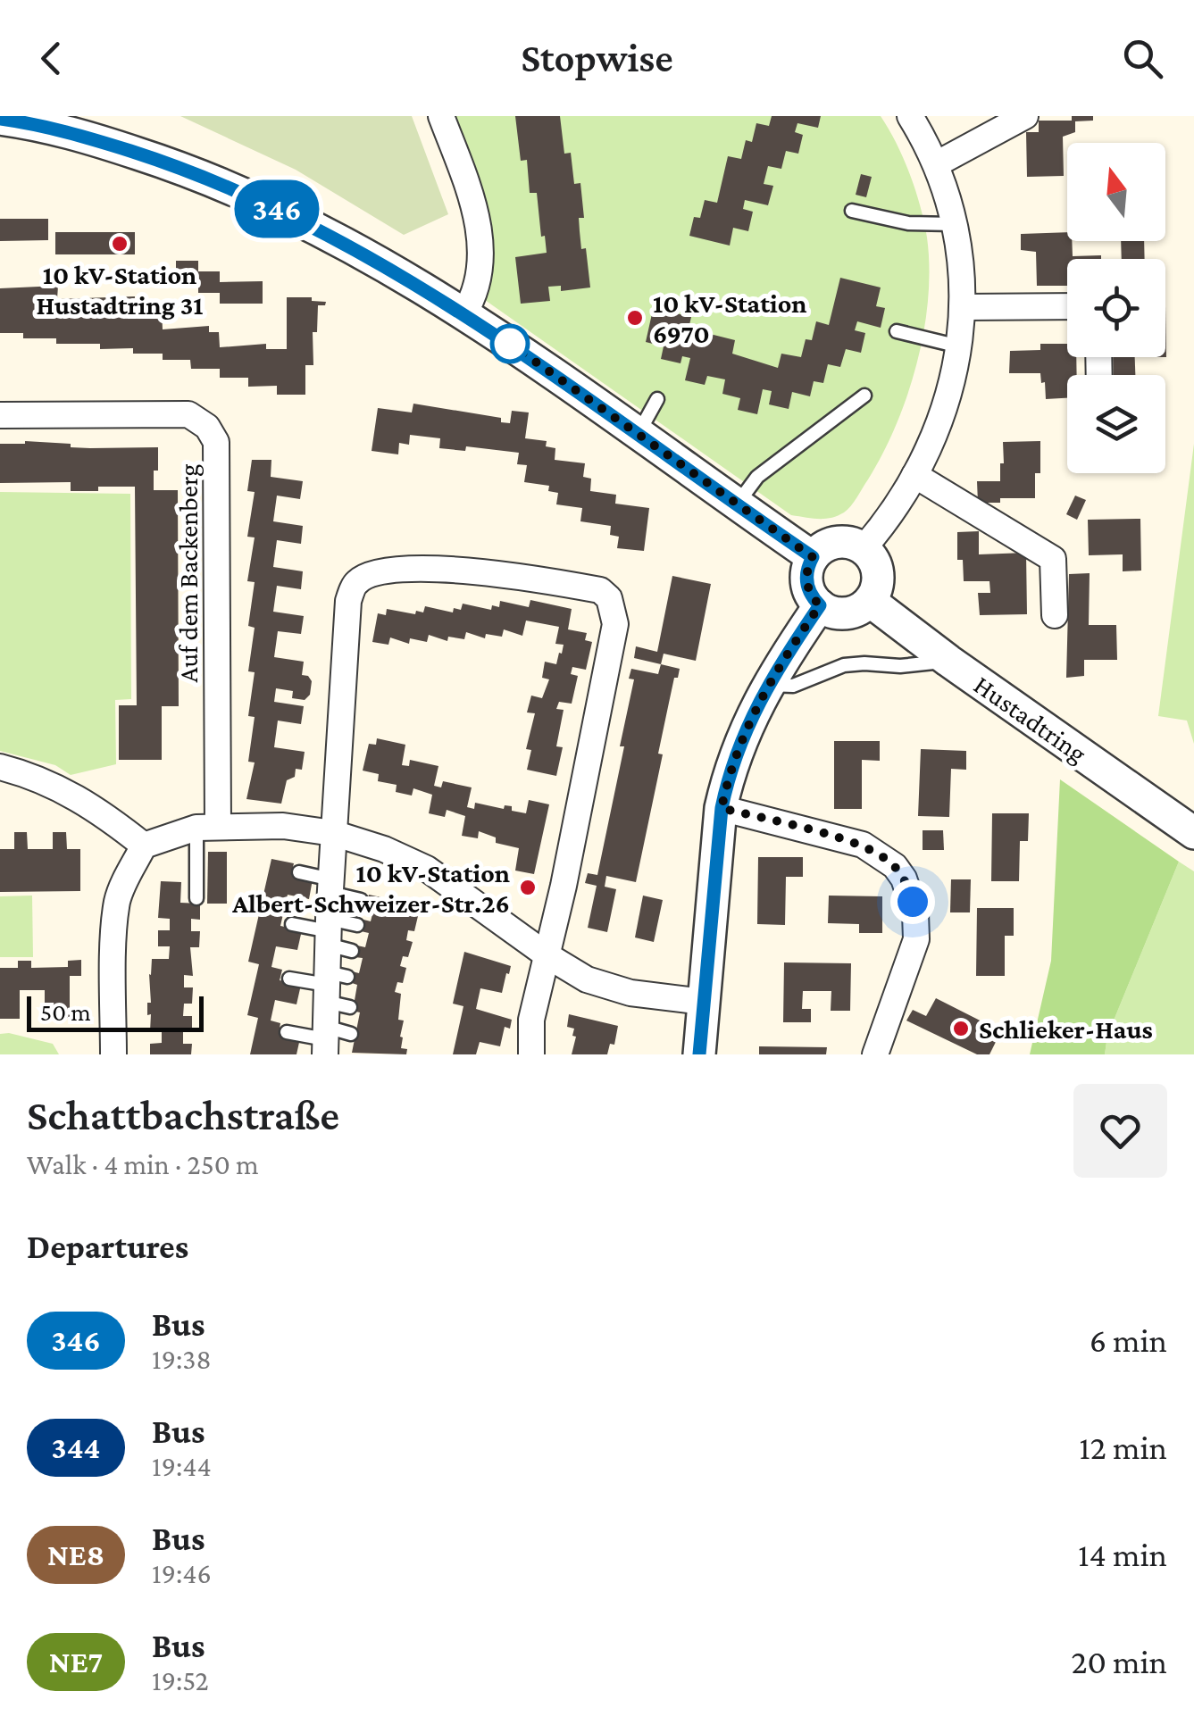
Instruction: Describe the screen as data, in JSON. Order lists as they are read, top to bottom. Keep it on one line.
{"streets":{"street":["Auf dem Backenberg","Hustadtring"]},"places":["10 kV-Station Hustadtring 31","10 kV-Station 6970","10 kV-Station Albert-Schweizer-Str.26","Schlieker-Haus"],"lines":["bus line 346"],"scale_bar":"50 m","north":"top","page":{"header":"Stopwise","on_map":"346","scale":"50 m","heading":[["Schattbachstraße","Walk · 4 min · 250 m"],"Departures"],"list":[{"mark":"346","name":"Bus","note":"19:38","value":"6 min"},{"mark":"344","name":"Bus","note":"19:44","value":"12 min"},{"mark":"NE8","name":"Bus","note":"19:46","value":"14 min"},{"mark":"NE7","name":"Bus","note":"19:52","value":"20 min"}]}}
